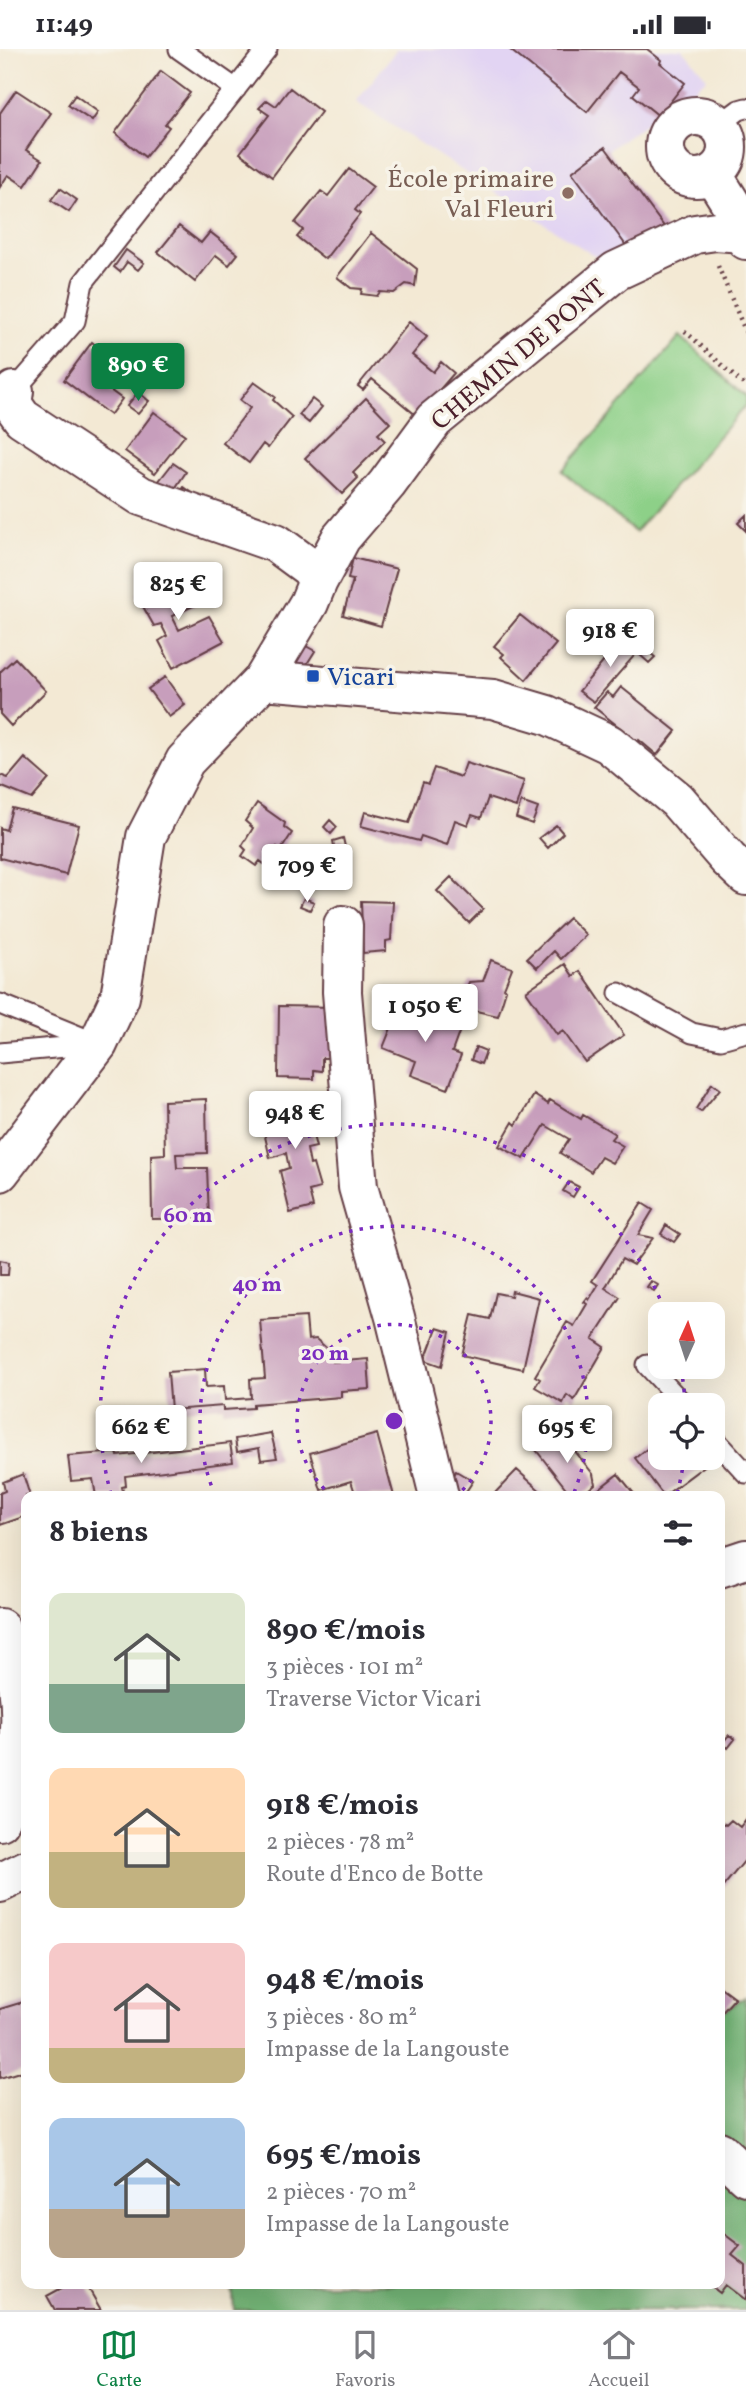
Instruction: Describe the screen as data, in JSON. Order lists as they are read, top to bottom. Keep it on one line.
{"streets":{"street":["CHEMIN DE PONT"]},"places":{"other":["École primaire Val Fleuri"],"transit":["Vicari"]},"north":"top","page":{"status":"11:49","price":["890 €","825 €","918 €","709 €","1 050 €","948 €","662 €","695 €"],"heading":"8 biens","list":[{"name":"890 €/mois","note":"3 pièces · 101 m² · Traverse Victor Vicari"},{"name":"918 €/mois","note":"2 pièces · 78 m² · Route d'Enco de Botte"},{"name":"948 €/mois","note":"3 pièces · 80 m² · Impasse de la Langouste"},{"name":"695 €/mois","note":"2 pièces · 70 m² · Impasse de la Langouste"}],"tabs":["Carte","Favoris","Accueil"]},"rings":["60 m","40 m","20 m"]}
